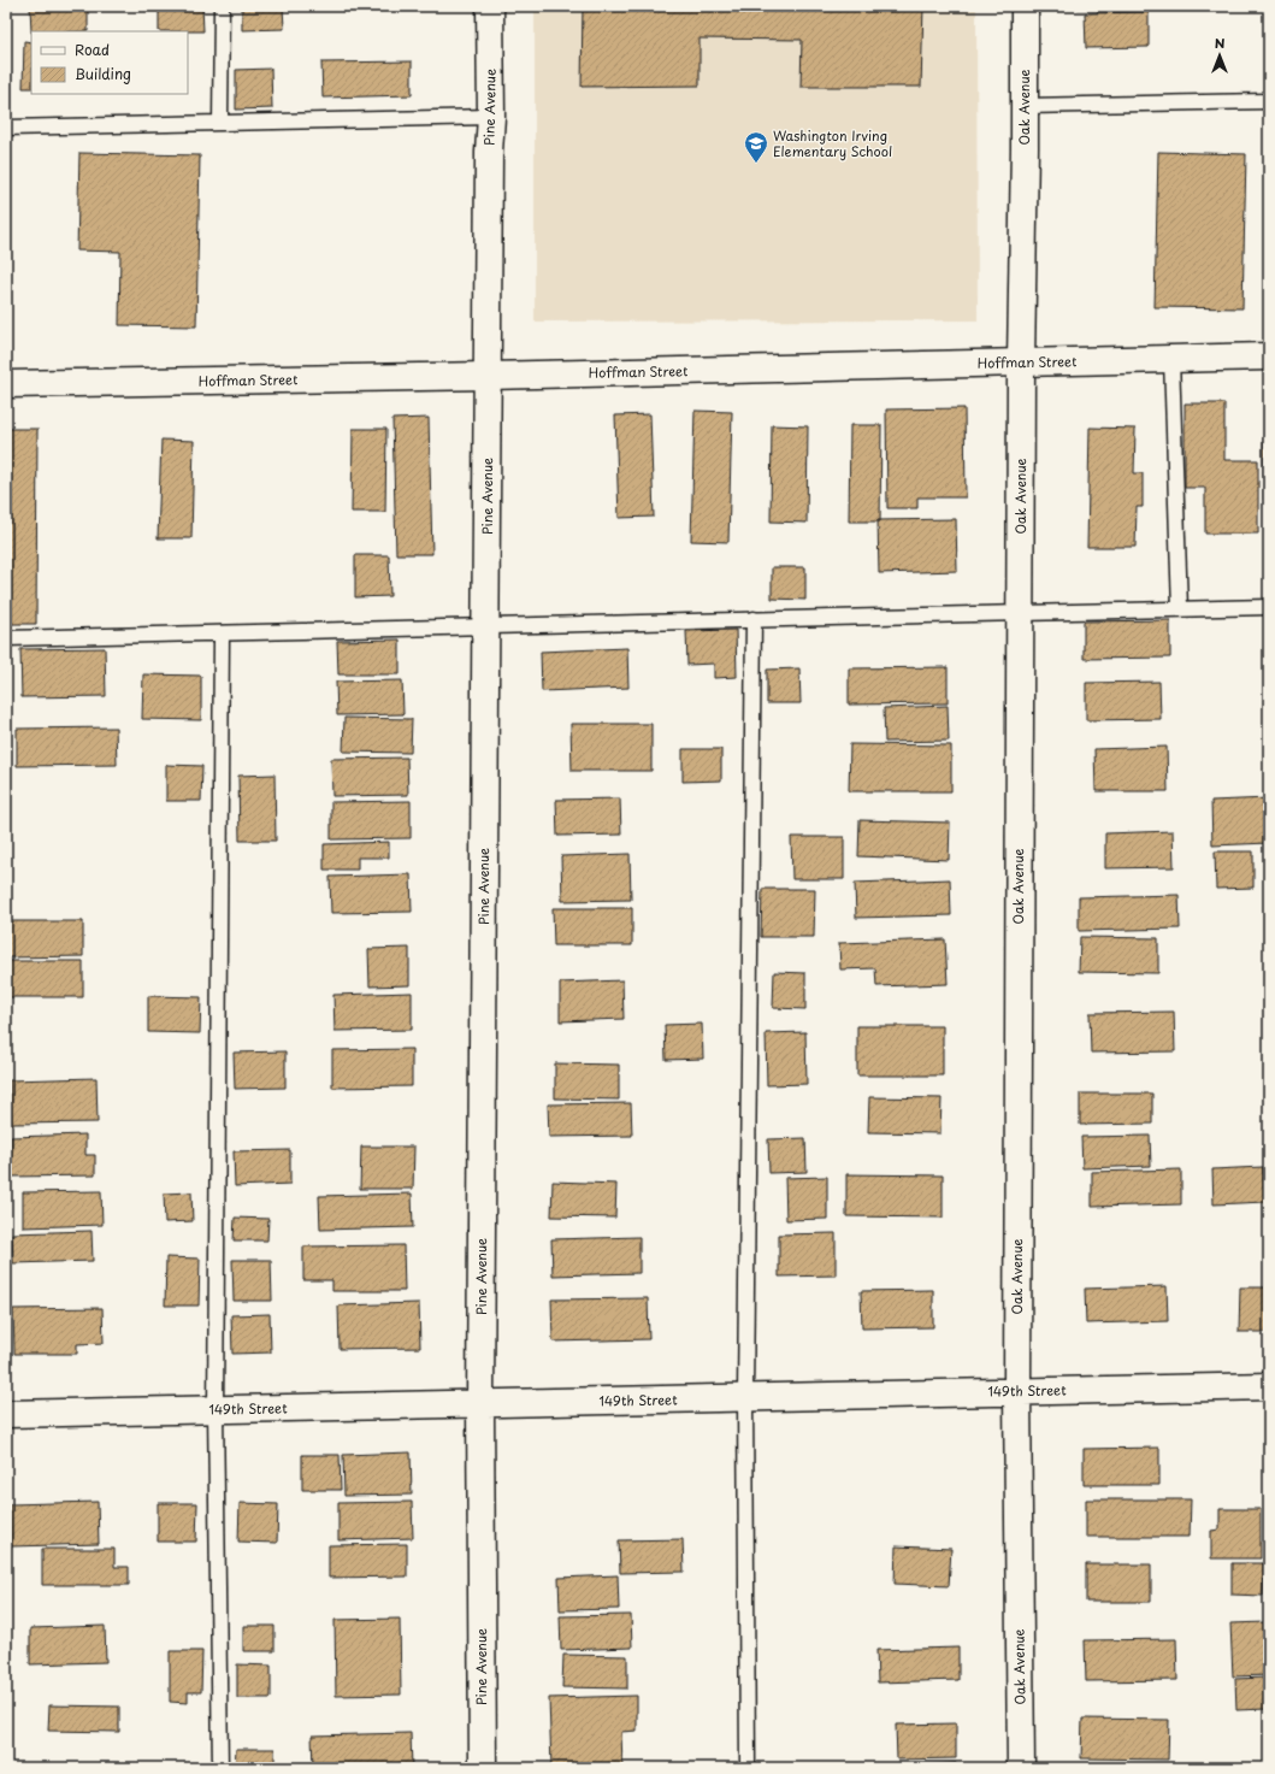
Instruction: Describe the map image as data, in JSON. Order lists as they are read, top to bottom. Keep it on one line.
{"streets":{"street":["Pine Avenue","Oak Avenue","Hoffman Street","149th Street"]},"crossings":[["Pine Avenue","Hoffman Street"],["Pine Avenue","149th Street"],["Oak Avenue","Hoffman Street"],["Oak Avenue","149th Street"]],"places":{"school or university":["Washington Irving Elementary School"]},"legend":["Road","Building"],"north":"top"}
